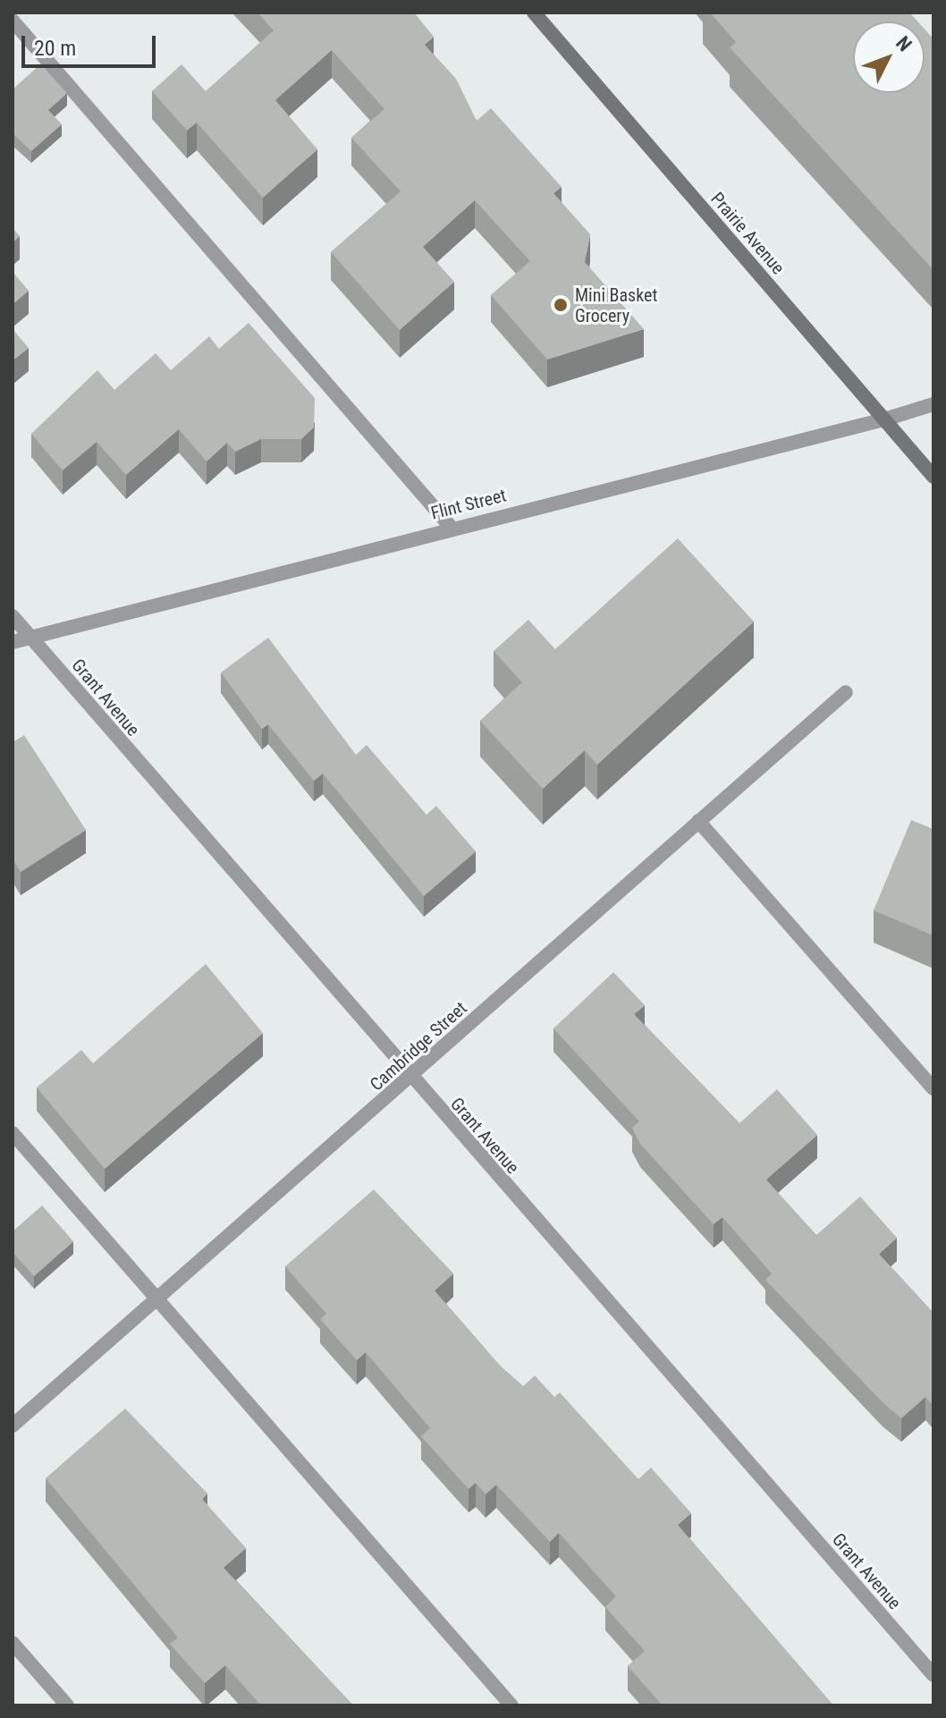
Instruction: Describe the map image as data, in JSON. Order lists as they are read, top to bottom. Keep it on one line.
{"streets":{"main road":["Prairie Avenue"],"street":["Flint Street","Grant Avenue","Cambridge Street"]},"crossings":[["Prairie Avenue","Flint Street"],["Flint Street","Grant Avenue"],["Grant Avenue","Cambridge Street"]],"places":["Mini Basket Grocery"],"scale_bar":"20 m","north":"top right"}
